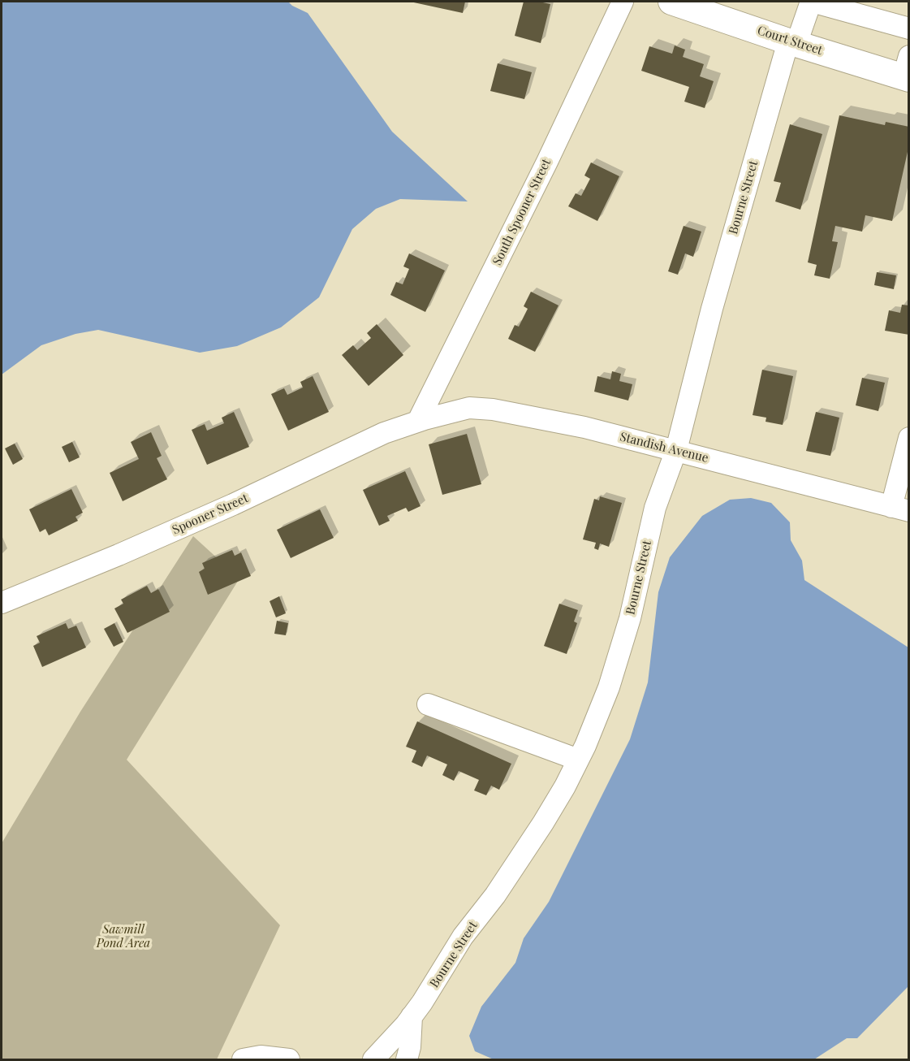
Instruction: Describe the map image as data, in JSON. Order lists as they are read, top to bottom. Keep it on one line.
{"streets":{"main road":["Court Street"],"street":["Bourne Street","South Spooner Street","Standish Avenue","Spooner Street"]},"crossings":[["Court Street","Bourne Street"],["Bourne Street","Standish Avenue"],["South Spooner Street","Standish Avenue"],["South Spooner Street","Spooner Street"],["Standish Avenue","Spooner Street"]],"parks":["Sawmill Pond Area"]}
